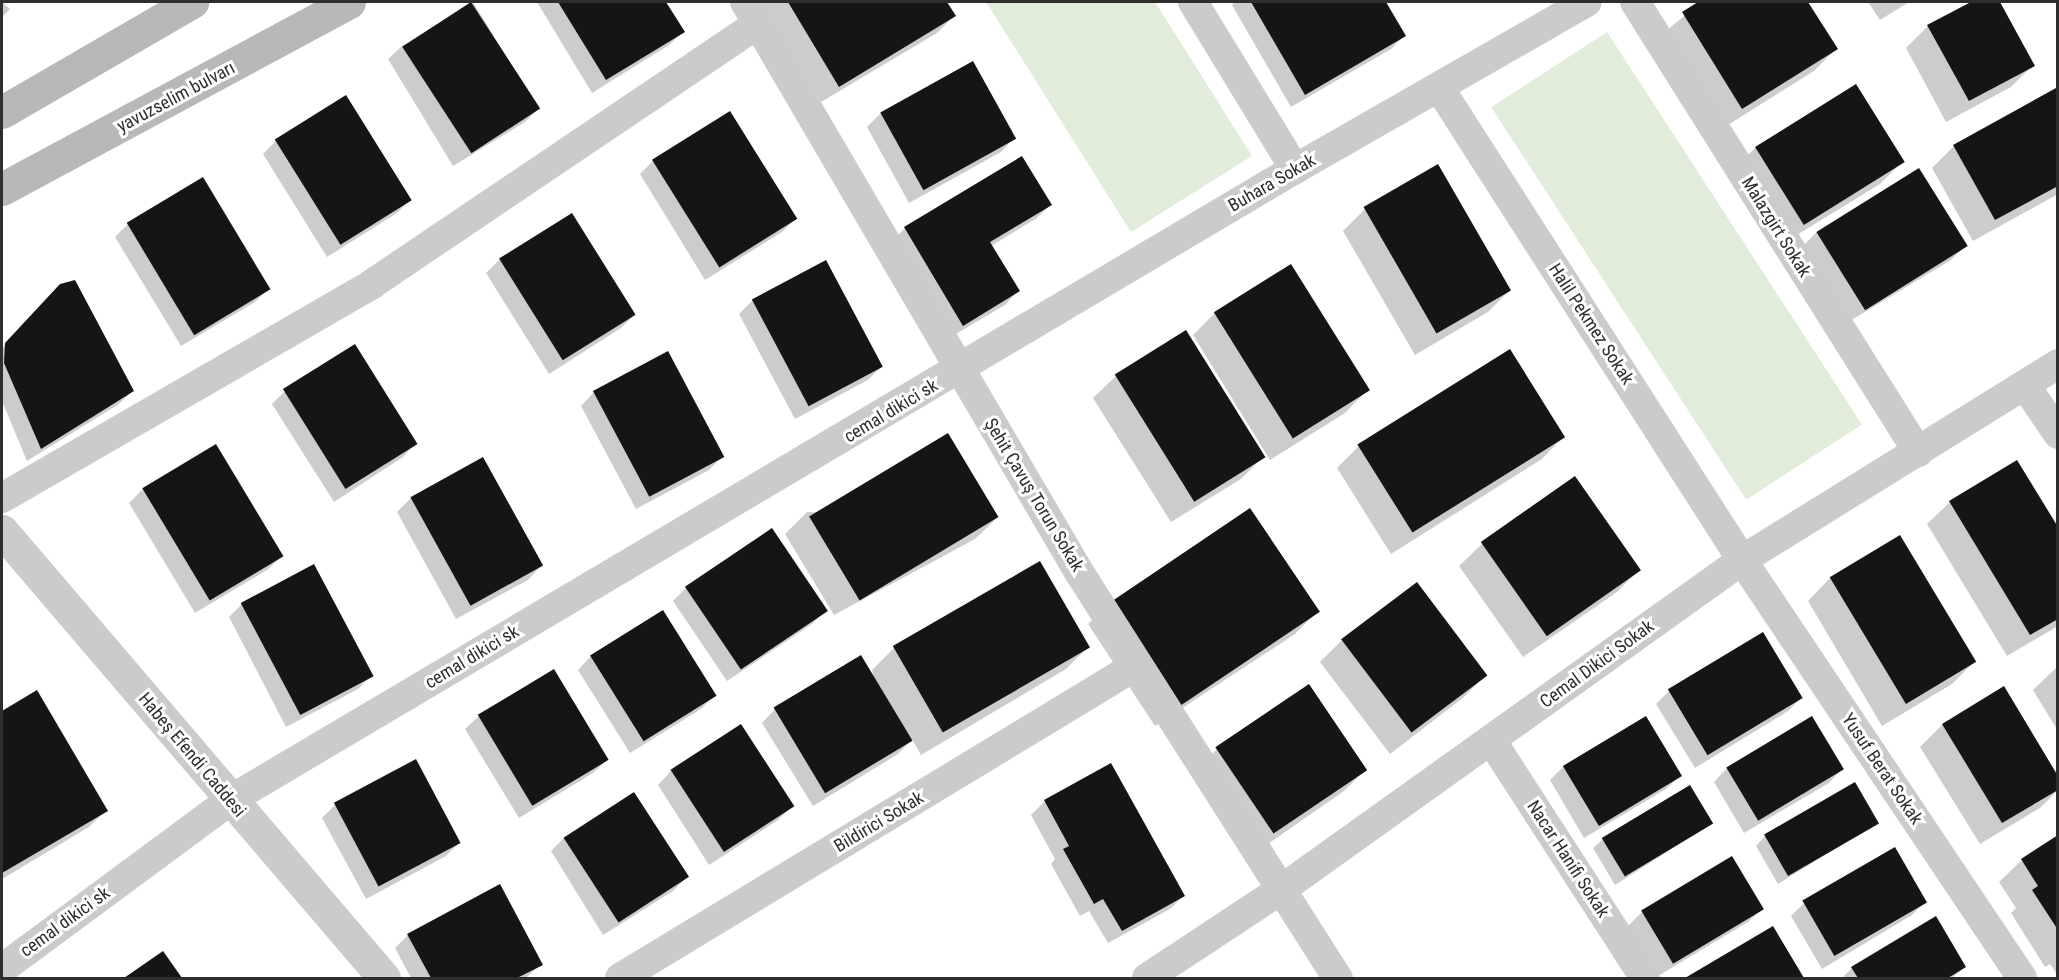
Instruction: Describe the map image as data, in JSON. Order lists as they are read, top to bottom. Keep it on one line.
{"streets":{"main road":["yavuzselim bulvarı"],"street":["Buhara Sokak","Malazgirt Sokak","Halil Pekmez Sokak","cemal dikici sk","Şehit Çavuş Torun Sokak","Cemal Dikici Sokak","Habeş Efendi Caddesi","Yusuf Berat Sokak","Bildirici Sokak","Nacar Hanifi Sokak"]},"crossings":[["Buhara Sokak","Halil Pekmez Sokak"],["Buhara Sokak","cemal dikici sk"],["Buhara Sokak","Şehit Çavuş Torun Sokak"],["Malazgirt Sokak","Cemal Dikici Sokak"],["Halil Pekmez Sokak","Cemal Dikici Sokak"],["Halil Pekmez Sokak","Yusuf Berat Sokak"],["cemal dikici sk","Şehit Çavuş Torun Sokak"],["cemal dikici sk","Habeş Efendi Caddesi"],["Şehit Çavuş Torun Sokak","Cemal Dikici Sokak"],["Şehit Çavuş Torun Sokak","Bildirici Sokak"],["Cemal Dikici Sokak","Yusuf Berat Sokak"],["Cemal Dikici Sokak","Nacar Hanifi Sokak"]]}
